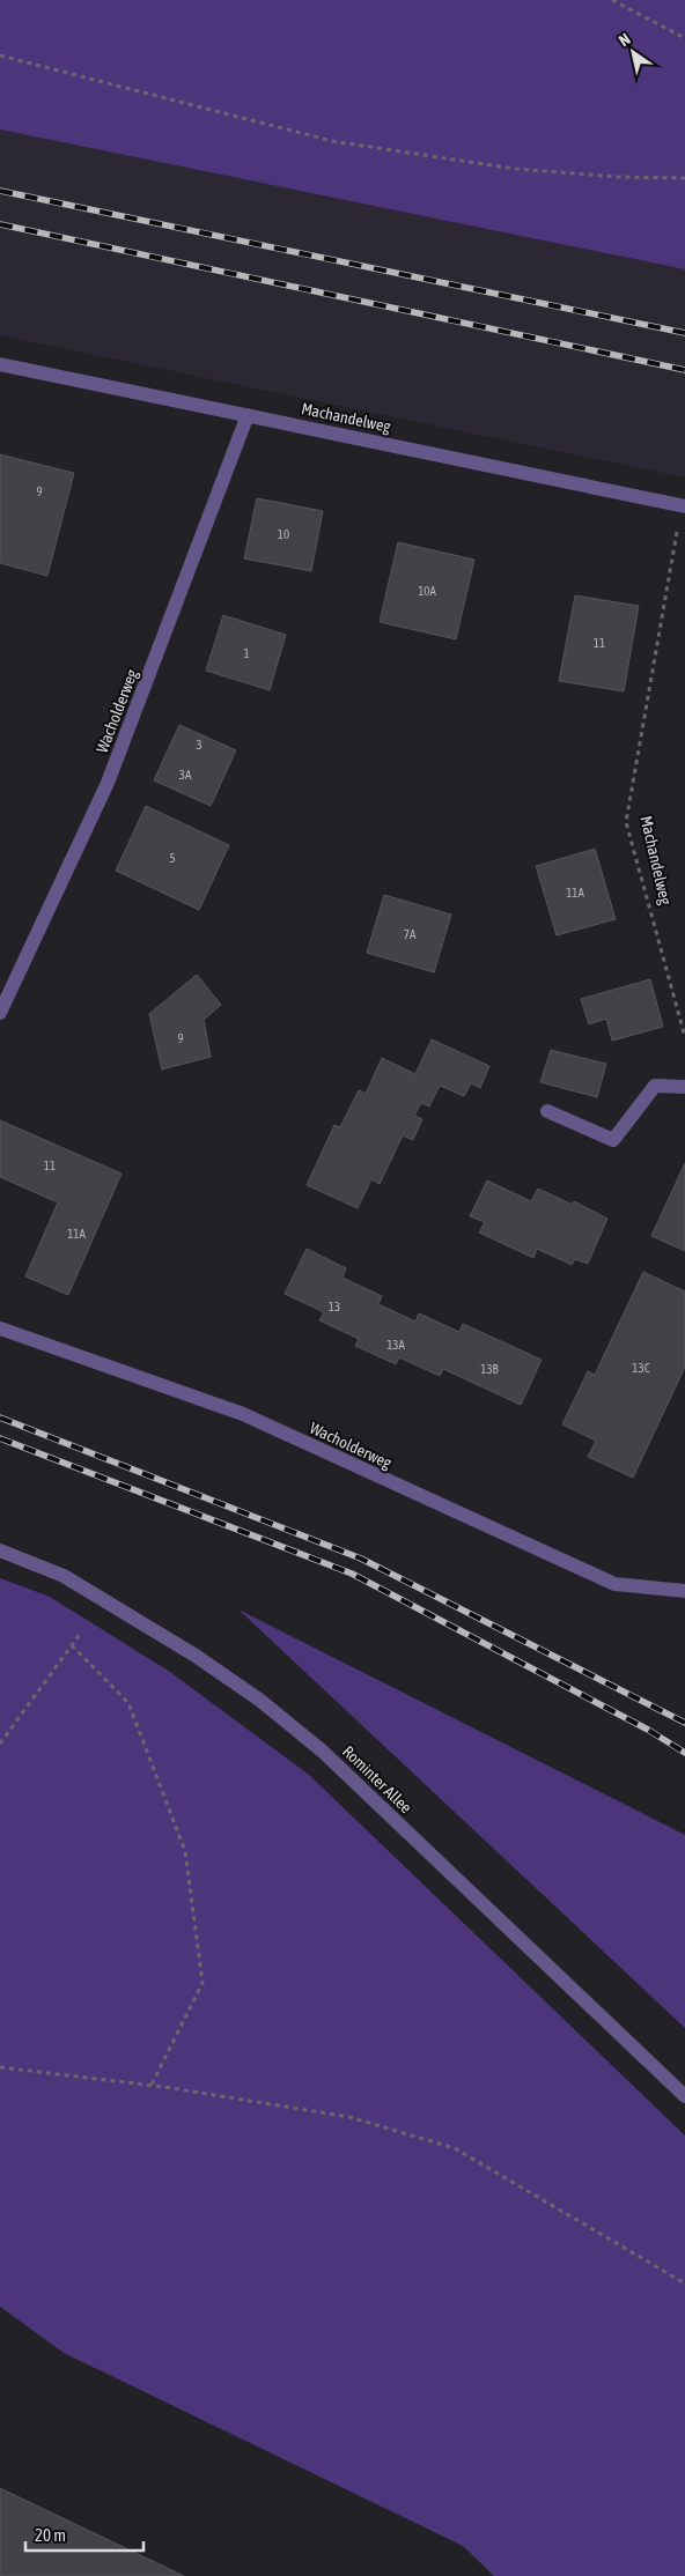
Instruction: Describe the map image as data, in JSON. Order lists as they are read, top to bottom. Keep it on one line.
{"streets":{"street":["Machandelweg","Wacholderweg","Rominter Allee"]},"crossings":[["Machandelweg","Wacholderweg"]],"house_numbers":["9","10","10A","11","1","3","3A","5","11A","7A","9","11","11A","13","13A","13C","13B"],"scale_bar":"20 m","north":"top left"}
